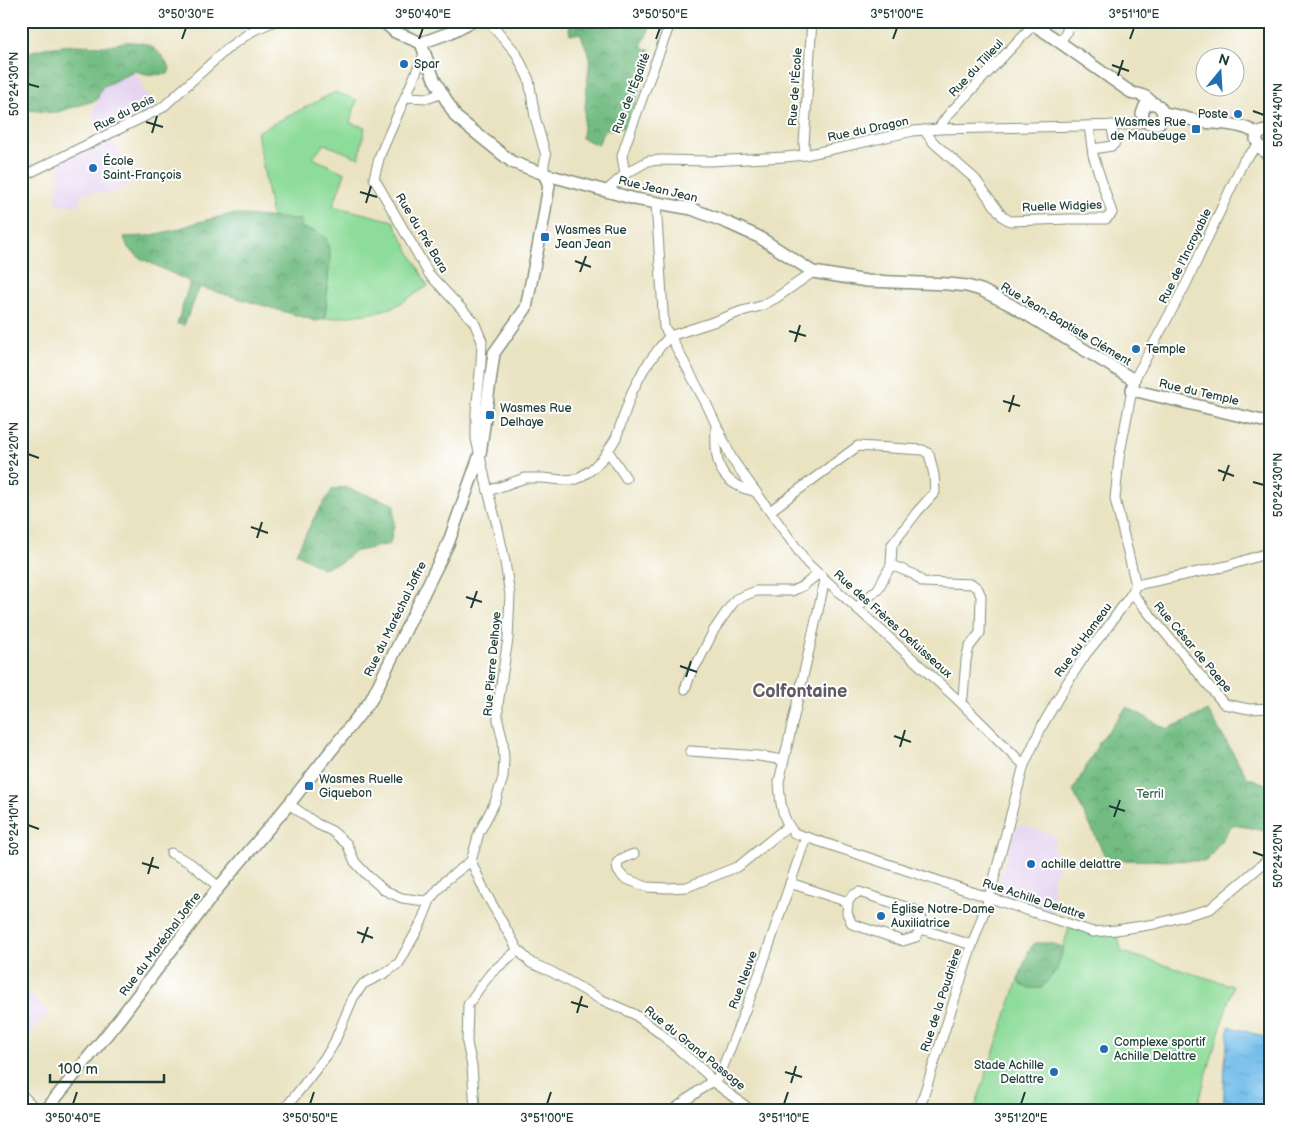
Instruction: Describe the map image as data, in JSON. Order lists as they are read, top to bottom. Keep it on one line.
{"streets":{"street":["Rue du Tilleul","Rue de l'École","Rue de l'Égalité","Rue du Bois","Rue du Dragon","Rue Jean Jean","Ruelle Widgies","Rue du Pré Bara","Rue de l'Incroyable","Rue Jean-Baptiste Clément","Rue du Temple","Rue du Maréchal Joffre","Rue des Frères Defuisseaux","Rue du Hameau","Rue César de Paepe","Rue Pierre Delhaye","Rue Achille Delattre","Rue Neuve","Rue de la Poudrière","Rue du Grand Passage"]},"crossings":[["Rue du Tilleul","Rue du Dragon"],["Rue de l'École","Rue du Dragon"],["Rue de l'Égalité","Rue du Dragon"],["Rue du Dragon","Rue Jean Jean"],["Rue du Dragon","Ruelle Widgies"],["Rue Jean Jean","Rue du Pré Bara"],["Rue Jean Jean","Rue Jean-Baptiste Clément"],["Rue Jean Jean","Rue du Maréchal Joffre"],["Rue Jean Jean","Rue des Frères Defuisseaux"],["Rue du Pré Bara","Rue du Maréchal Joffre"],["Rue du Pré Bara","Rue Pierre Delhaye"],["Rue de l'Incroyable","Rue Jean-Baptiste Clément"],["Rue de l'Incroyable","Rue du Temple"],["Rue de l'Incroyable","Rue du Hameau"],["Rue de l'Incroyable","Rue César de Paepe"],["Rue Jean-Baptiste Clément","Rue du Temple"],["Rue du Maréchal Joffre","Rue Pierre Delhaye"],["Rue des Frères Defuisseaux","Rue du Hameau"],["Rue du Hameau","Rue César de Paepe"],["Rue du Hameau","Rue Achille Delattre"],["Rue du Hameau","Rue de la Poudrière"],["Rue Achille Delattre","Rue Neuve"],["Rue Achille Delattre","Rue de la Poudrière"],["Rue Neuve","Rue du Grand Passage"]],"districts":["Colfontaine"],"parks":["Terril"],"places":{"other":["Spar","Poste","École Saint-François","Temple","achille delattre","Église Notre-Dame Auxiliatrice","Complexe sportif Achille Delattre","Stade Achille Delattre"],"transit":["Wasmes Rue de Maubeuge","Wasmes Rue Jean Jean","Wasmes Rue Delhaye","Wasmes Ruelle Giquebon"]},"scale_bar":"100 m","north":"top","coordinates":["3°50'30\"E","3°50'40\"E","3°50'50\"E","3°51'00\"E","3°51'10\"E","50°24'30\"N","50°24'40\"N","50°24'20\"N","50°24'10\"N","3°51'20\"E"]}
